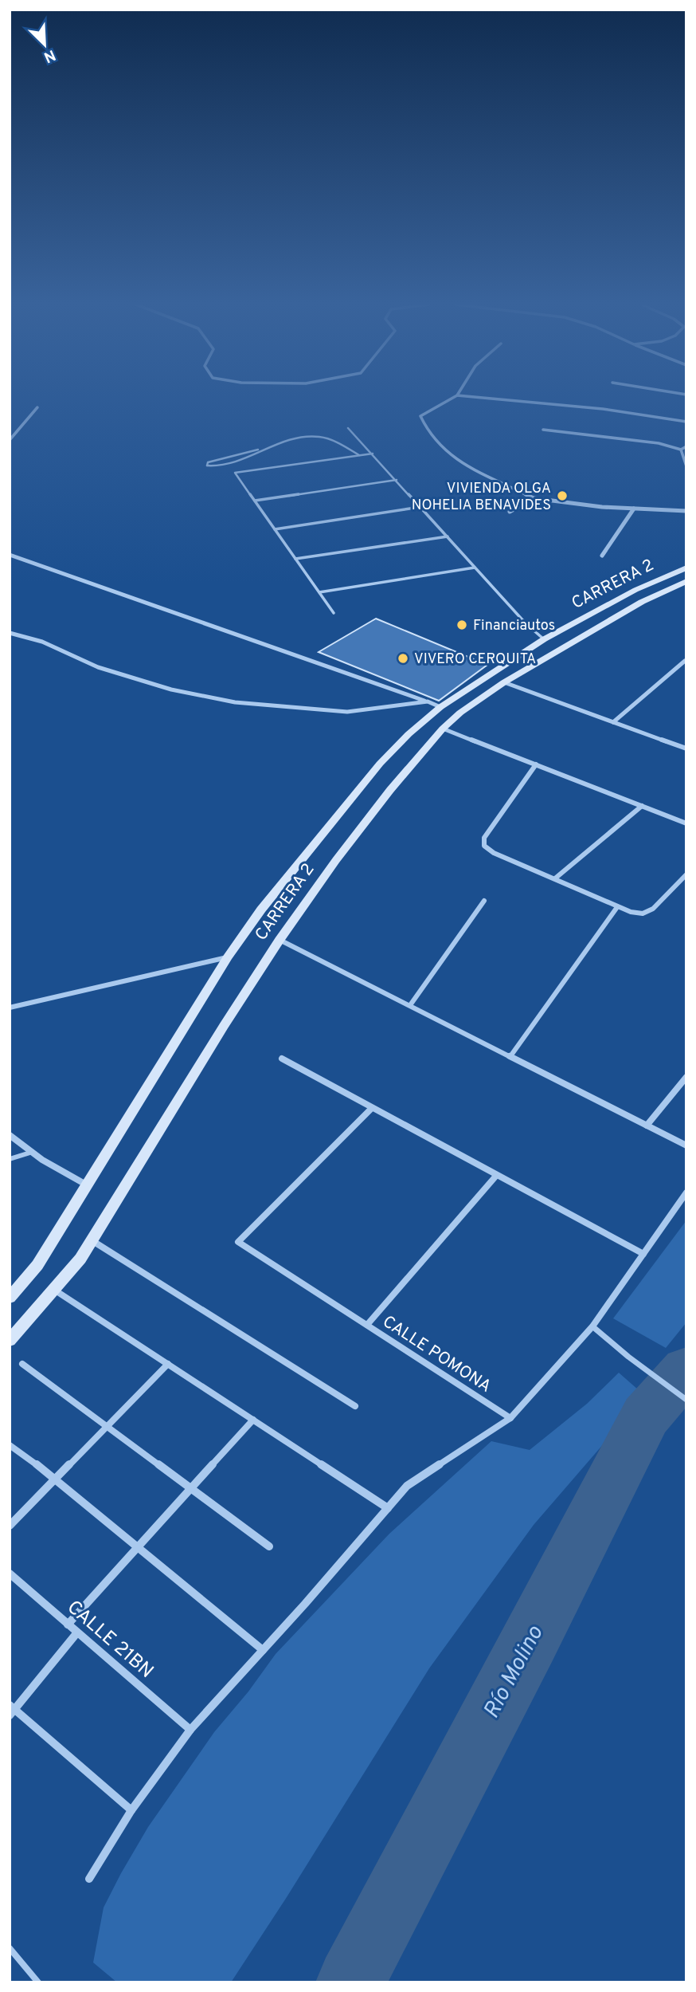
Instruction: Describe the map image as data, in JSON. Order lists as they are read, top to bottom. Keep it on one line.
{"streets":{"main road":["CARRERA 2"],"street":["CALLE POMONA","CALLE 21BN"]},"water":["Río Molino"],"places":["VIVIENDA OLGA NOHELIA BENAVIDES","Financiautos","VIVERO CERQUITA"],"north":"bottom right"}
